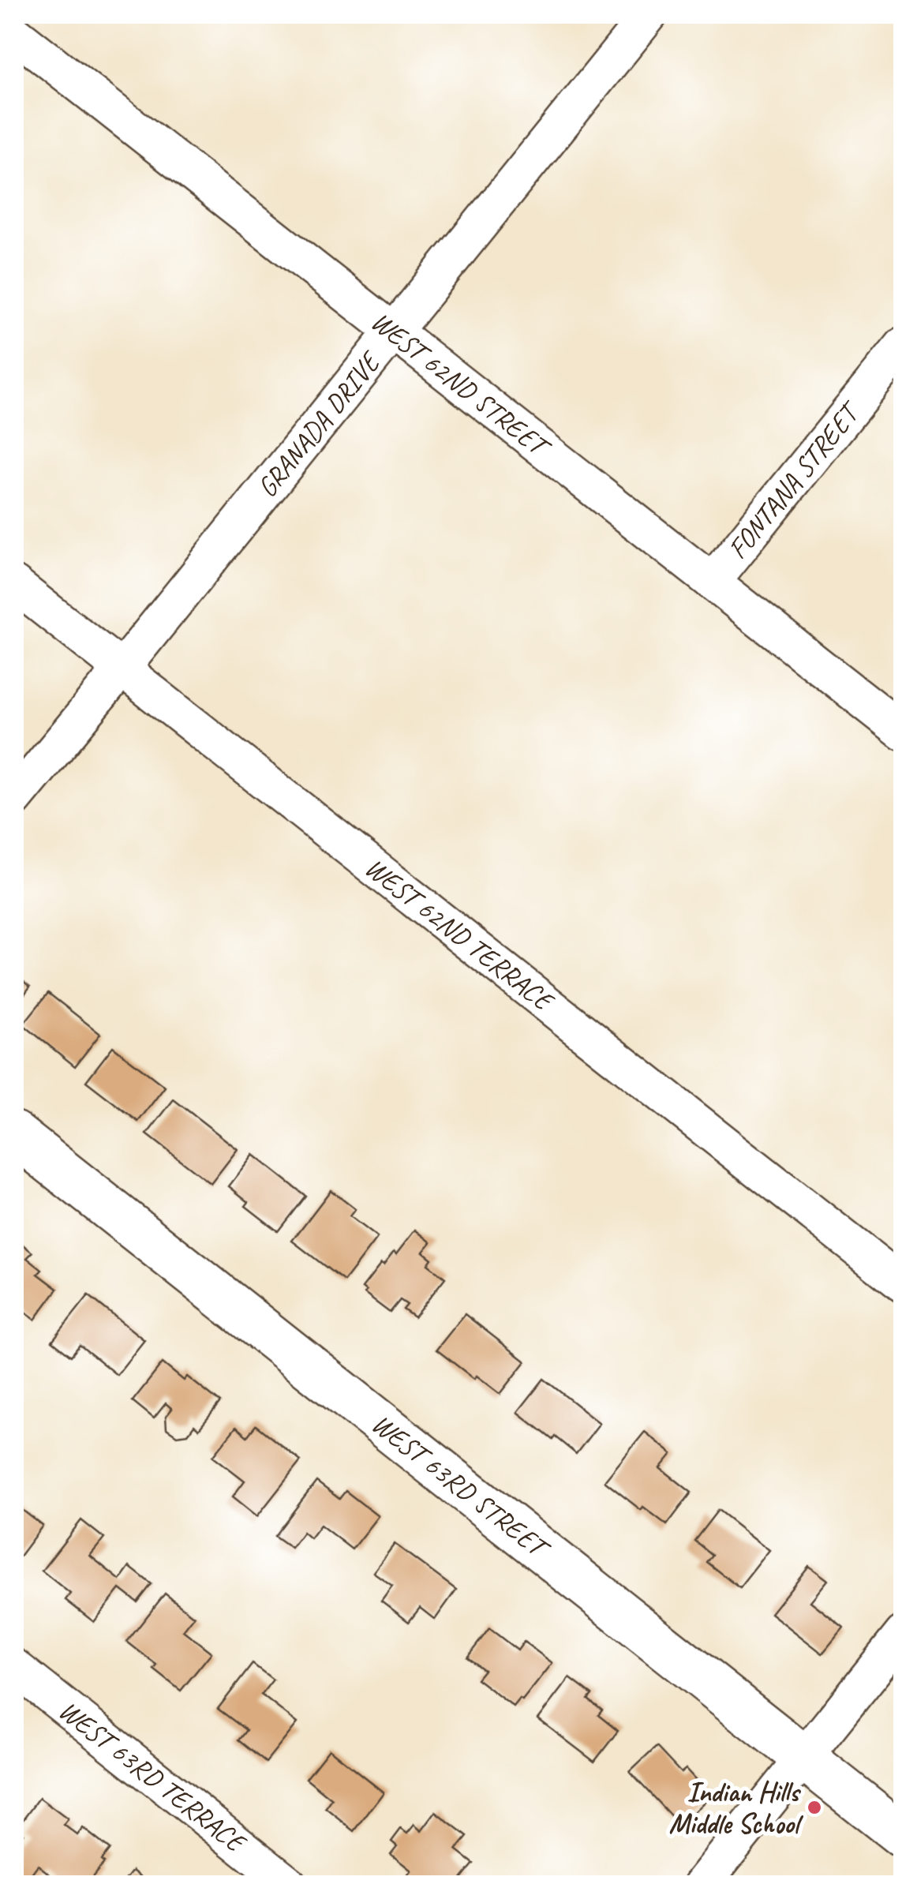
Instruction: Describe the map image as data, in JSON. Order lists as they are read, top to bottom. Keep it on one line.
{"streets":{"main road":["WEST 63RD STREET"],"street":["WEST 62ND STREET","GRANADA DRIVE","FONTANA STREET","WEST 62ND TERRACE","WEST 63RD TERRACE"]},"crossings":[["WEST 62ND STREET","GRANADA DRIVE"],["WEST 62ND STREET","FONTANA STREET"],["GRANADA DRIVE","WEST 62ND TERRACE"]],"places":["Indian Hills Middle School"]}
